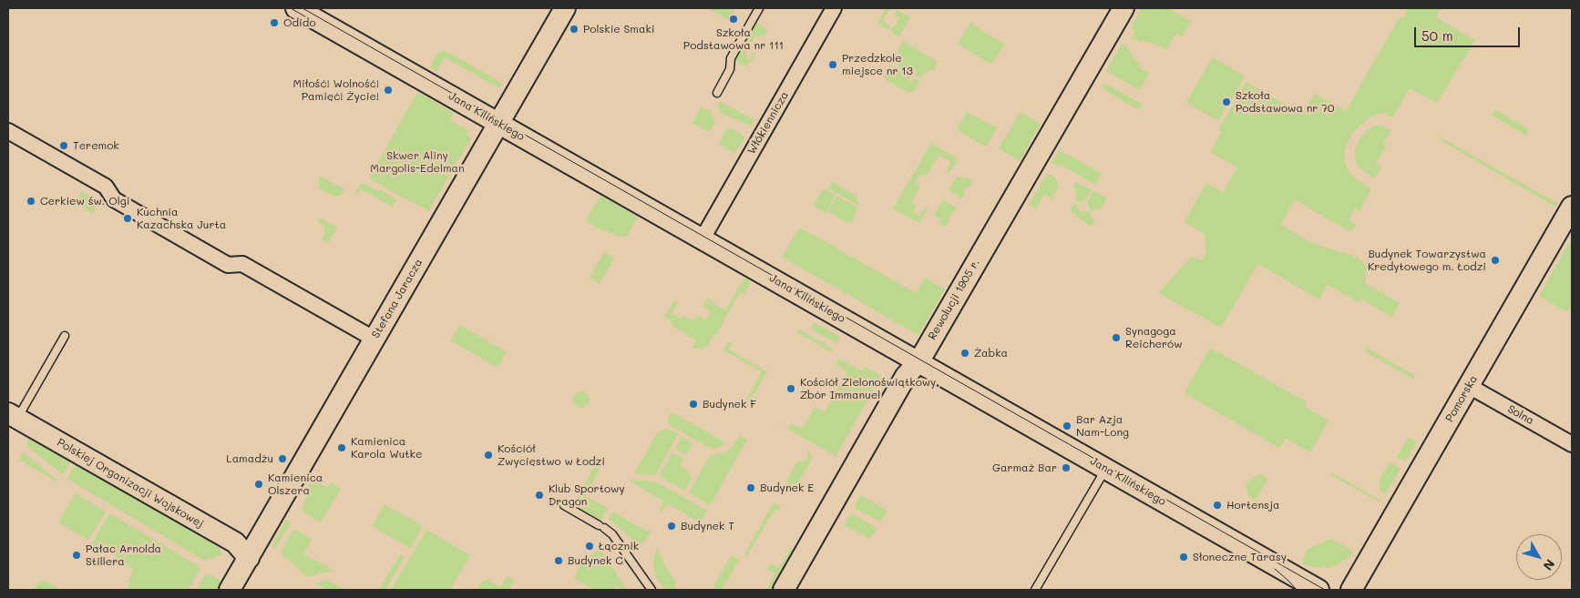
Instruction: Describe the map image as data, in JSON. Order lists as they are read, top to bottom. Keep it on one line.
{"streets":{"street":["Jana Kilińskiego","Włókiennicza","Stefana Jaracza","Rewolucji 1905 r.","Pomorska","Solna","Polskiej Organizacji Wojskowej"]},"crossings":[["Jana Kilińskiego","Włókiennicza"],["Jana Kilińskiego","Stefana Jaracza"],["Jana Kilińskiego","Rewolucji 1905 r."],["Stefana Jaracza","Polskiej Organizacji Wojskowej"],["Pomorska","Solna"]],"parks":["Skwer Aliny Margolis-Edelman"],"places":["Szkoła Podstawowa nr 111","Odido","Polskie Smaki","Przedzkole miejsce nr 13","Miłość! Wolność! Pamięć! Życie!","Szkoła Podstawowa nr 70","Teremok","Cerkiew św. Olgi","Kuchnia Kazachska Jurta","Budynek Towarzystwa Kredytowego m. Łodzi","Synagoga Reicherów","Żabka","Kościół Zielonoświątkowy. Zbór Immanuel","Budynek F","Bar Azja Nam-Long","Kamienica Karola Wutke","Kościół Zwycięstwo w Łodzi","Lamadżu","Garmaż Bar","Kamienica Olszera","Budynek E","Klub Sportowy Dragon","Hortensja","Budynek T","Łącznik","Pałac Arnolda Stillera","Słoneczne Tarasy","Budynek C"],"scale_bar":"50 m","north":"bottom right"}
